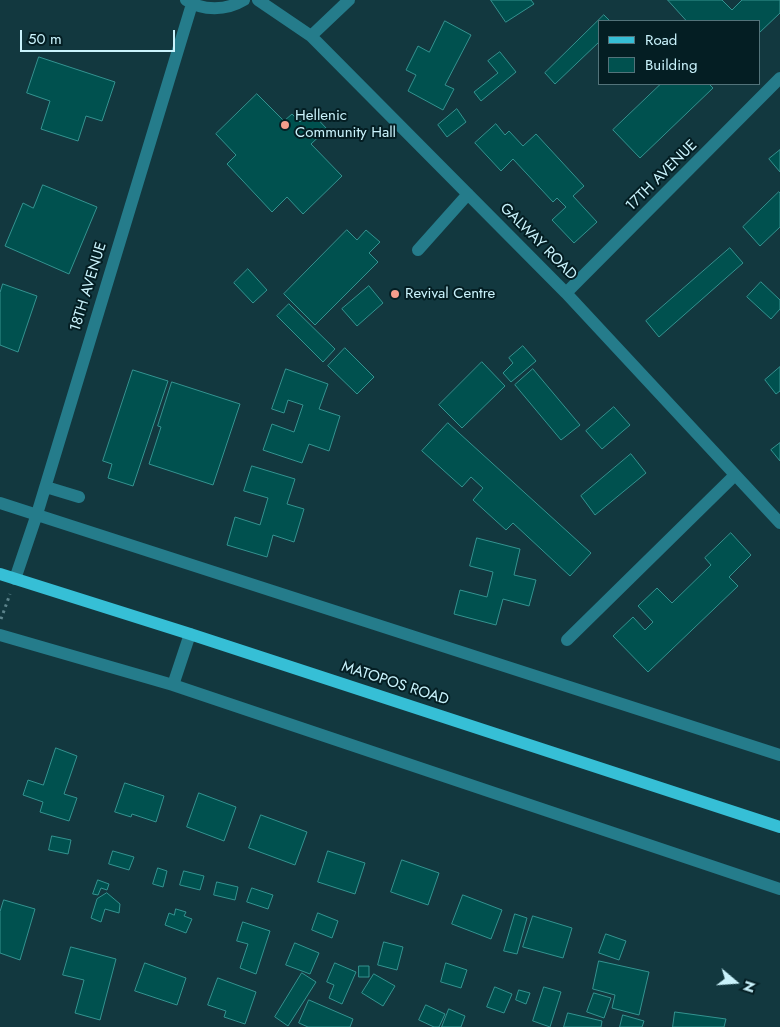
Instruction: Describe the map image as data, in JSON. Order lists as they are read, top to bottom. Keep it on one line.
{"streets":{"main road":["MATOPOS ROAD"],"street":["17TH AVENUE","GALWAY ROAD","18TH AVENUE"]},"crossings":[["17TH AVENUE","GALWAY ROAD"],["18TH AVENUE","MATOPOS ROAD"]],"places":["Hellenic Community Hall","Revival Centre"],"legend":["Road","Building"],"scale_bar":"50 m","north":"right"}
